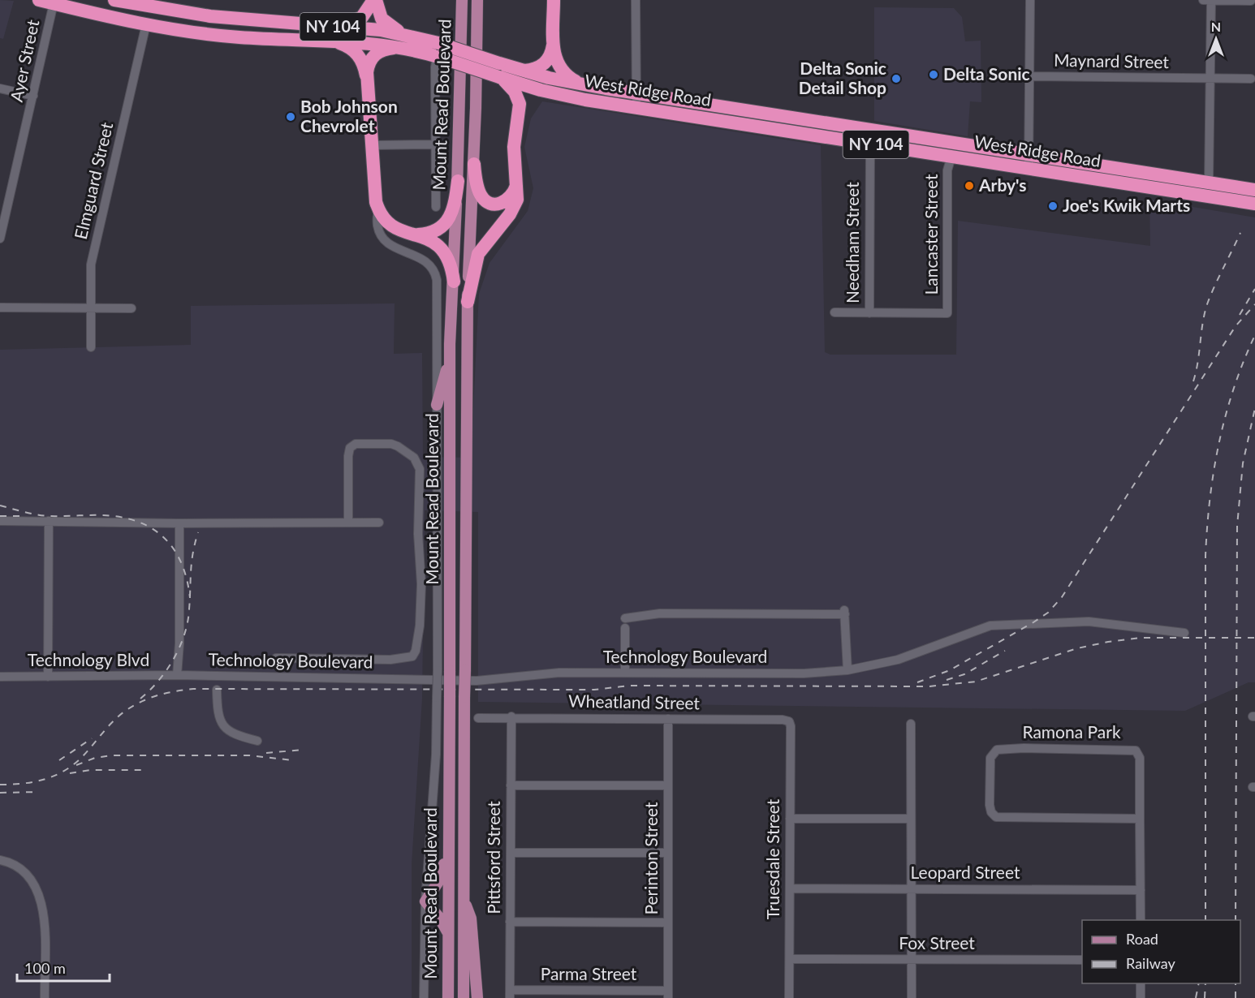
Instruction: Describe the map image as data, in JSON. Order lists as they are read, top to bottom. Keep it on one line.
{"streets":{"highway":["NY 104","West Ridge Road"],"main road":["Mount Read Boulevard"],"street":["Ayer Street","Maynard Street","Elmguard Street","Lancaster Street","Needham Street","Technology Boulevard","Technology Blvd","Wheatland Street","Ramona Park","Pittsford Street","Perinton Street","Truesdale Street","Leopard Street","Fox Street","Parma Street"]},"crossings":[["Ayer Street","West Ridge Road"],["West Ridge Road","Mount Read Boulevard"],["West Ridge Road","Elmguard Street"],["West Ridge Road","Lancaster Street"],["West Ridge Road","Needham Street"],["Lancaster Street","Needham Street"],["Technology Boulevard","Technology Blvd"],["Wheatland Street","Pittsford Street"],["Wheatland Street","Perinton Street"],["Wheatland Street","Truesdale Street"],["Pittsford Street","Parma Street"],["Perinton Street","Parma Street"],["Truesdale Street","Leopard Street"],["Truesdale Street","Fox Street"]],"places":["Delta Sonic","Delta Sonic Detail Shop","Bob Johnson Chevrolet","Arby's","Joe's Kwik Marts"],"legend":["Road","Railway"],"scale_bar":"100 m","north":"top"}
